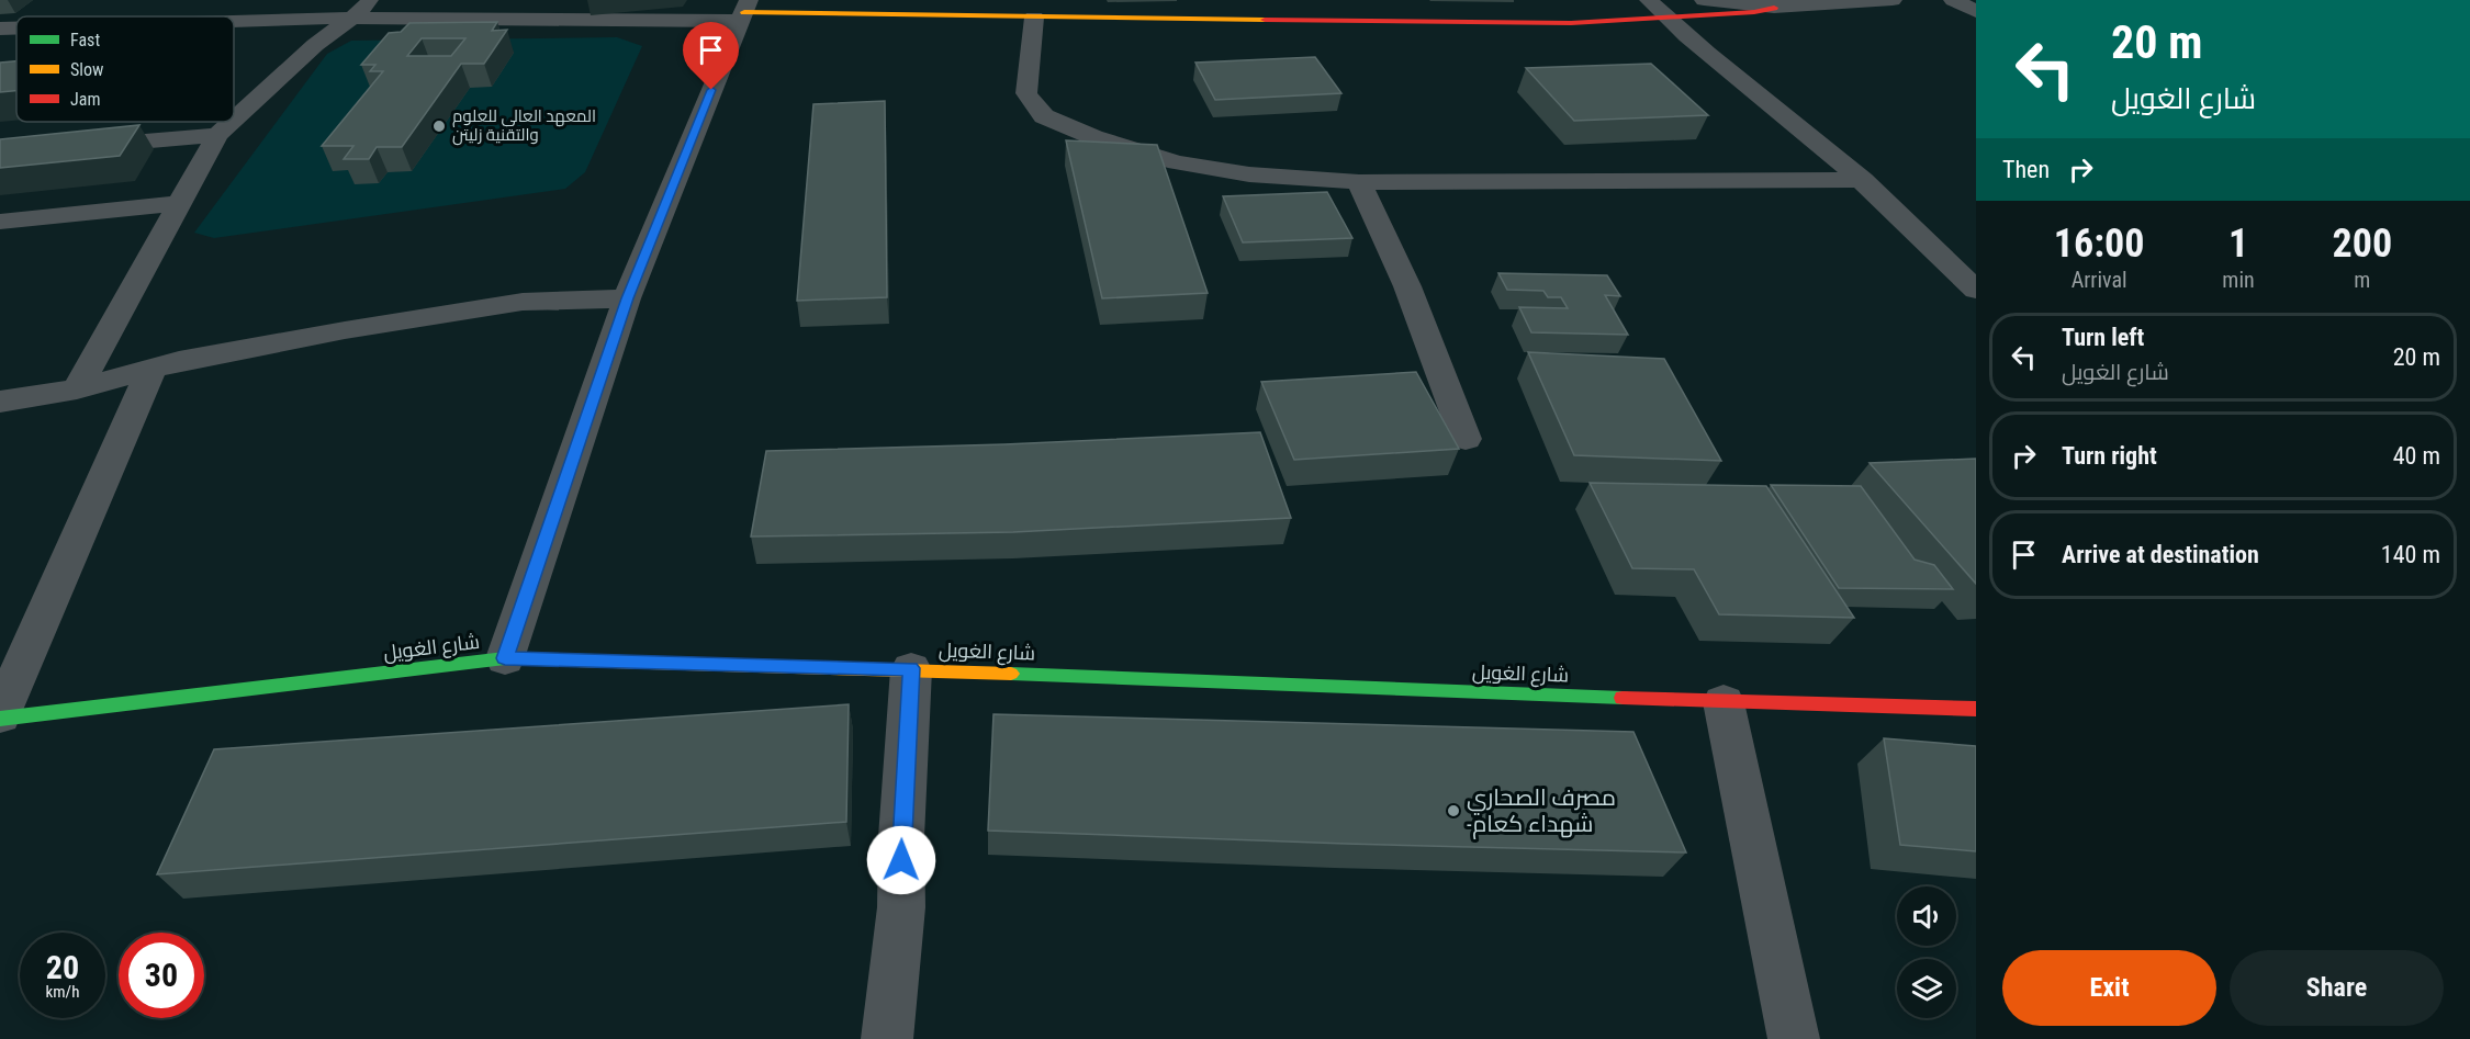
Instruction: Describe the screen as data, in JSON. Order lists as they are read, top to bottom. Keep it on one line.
{"streets":{"street":["شارع الغويل"]},"places":["المعهد العالي للعلوم والتقنية زليتن","مصرف الصحاري -شهداء كعام"],"legend":["Fast","Slow","Jam"],"page":{"turn":["20 m","شارع الغويل"],"then":"Then","eta":["16:00","Arrival","1","min","200","m"],"list":[{"name":"Turn left","note":"شارع الغويل","value":"20 m"},{"name":"Turn right","value":"40 m"},{"name":"Arrive at destination","value":"140 m"}],"speed":"20 km/h","limit":"30","buttons":["Exit","Share"]}}
